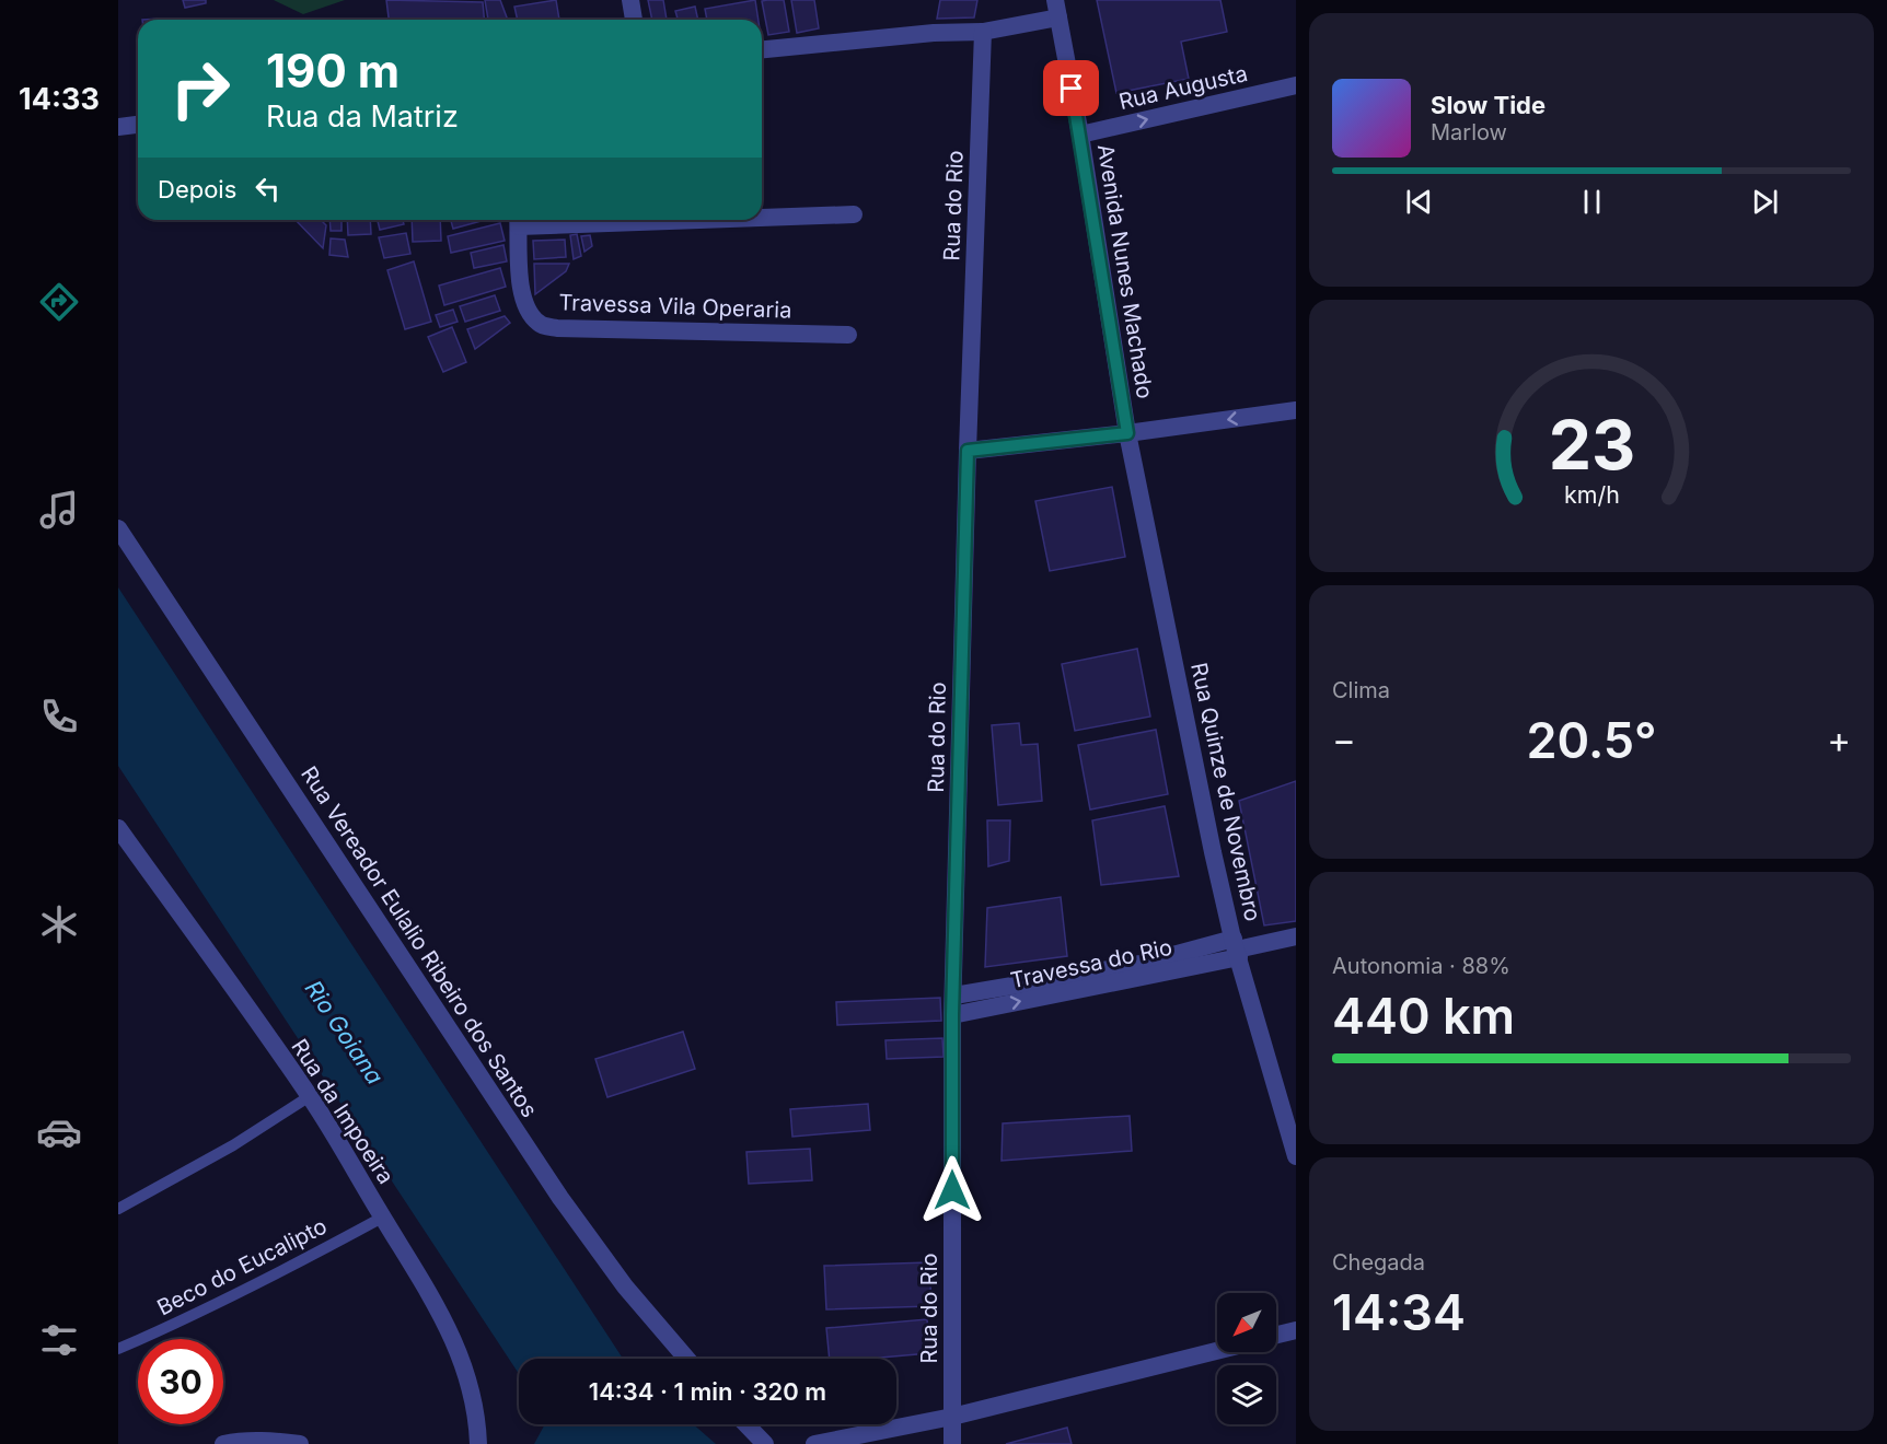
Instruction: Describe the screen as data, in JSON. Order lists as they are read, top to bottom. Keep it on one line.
{"streets":{"street":["Rua Augusta","Rua do Rio","Avenida Nunes Machado","Travessa Vila Operaria","Rua Quinze de Novembro","Rua Vereador Eulalio Ribeiro dos Santos","Travessa do Rio","Rua da Impoeira"],"lane":["Beco do Eucalipto"]},"crossings":[["Rua Augusta","Avenida Nunes Machado"],["Rua do Rio","Travessa do Rio"],["Avenida Nunes Machado","Rua Quinze de Novembro"],["Rua Quinze de Novembro","Travessa do Rio"],["Rua da Impoeira","Beco do Eucalipto"]],"one_way":["Rua Augusta"],"water":["Rio Goiana"],"north":"bottom left","page":{"tabs":"14:33","turn":["190 m","Rua da Matriz"],"song":["Slow Tide","Marlow"],"then":"Depois","tile":["Clima",["Autonomia · 88%","440 km"],["Chegada","14:34"]],"heat":["−","20.5°","+"],"limit":"30","trip":"14:34 · 1 min · 320 m","gauge":["23","km/h"]}}
